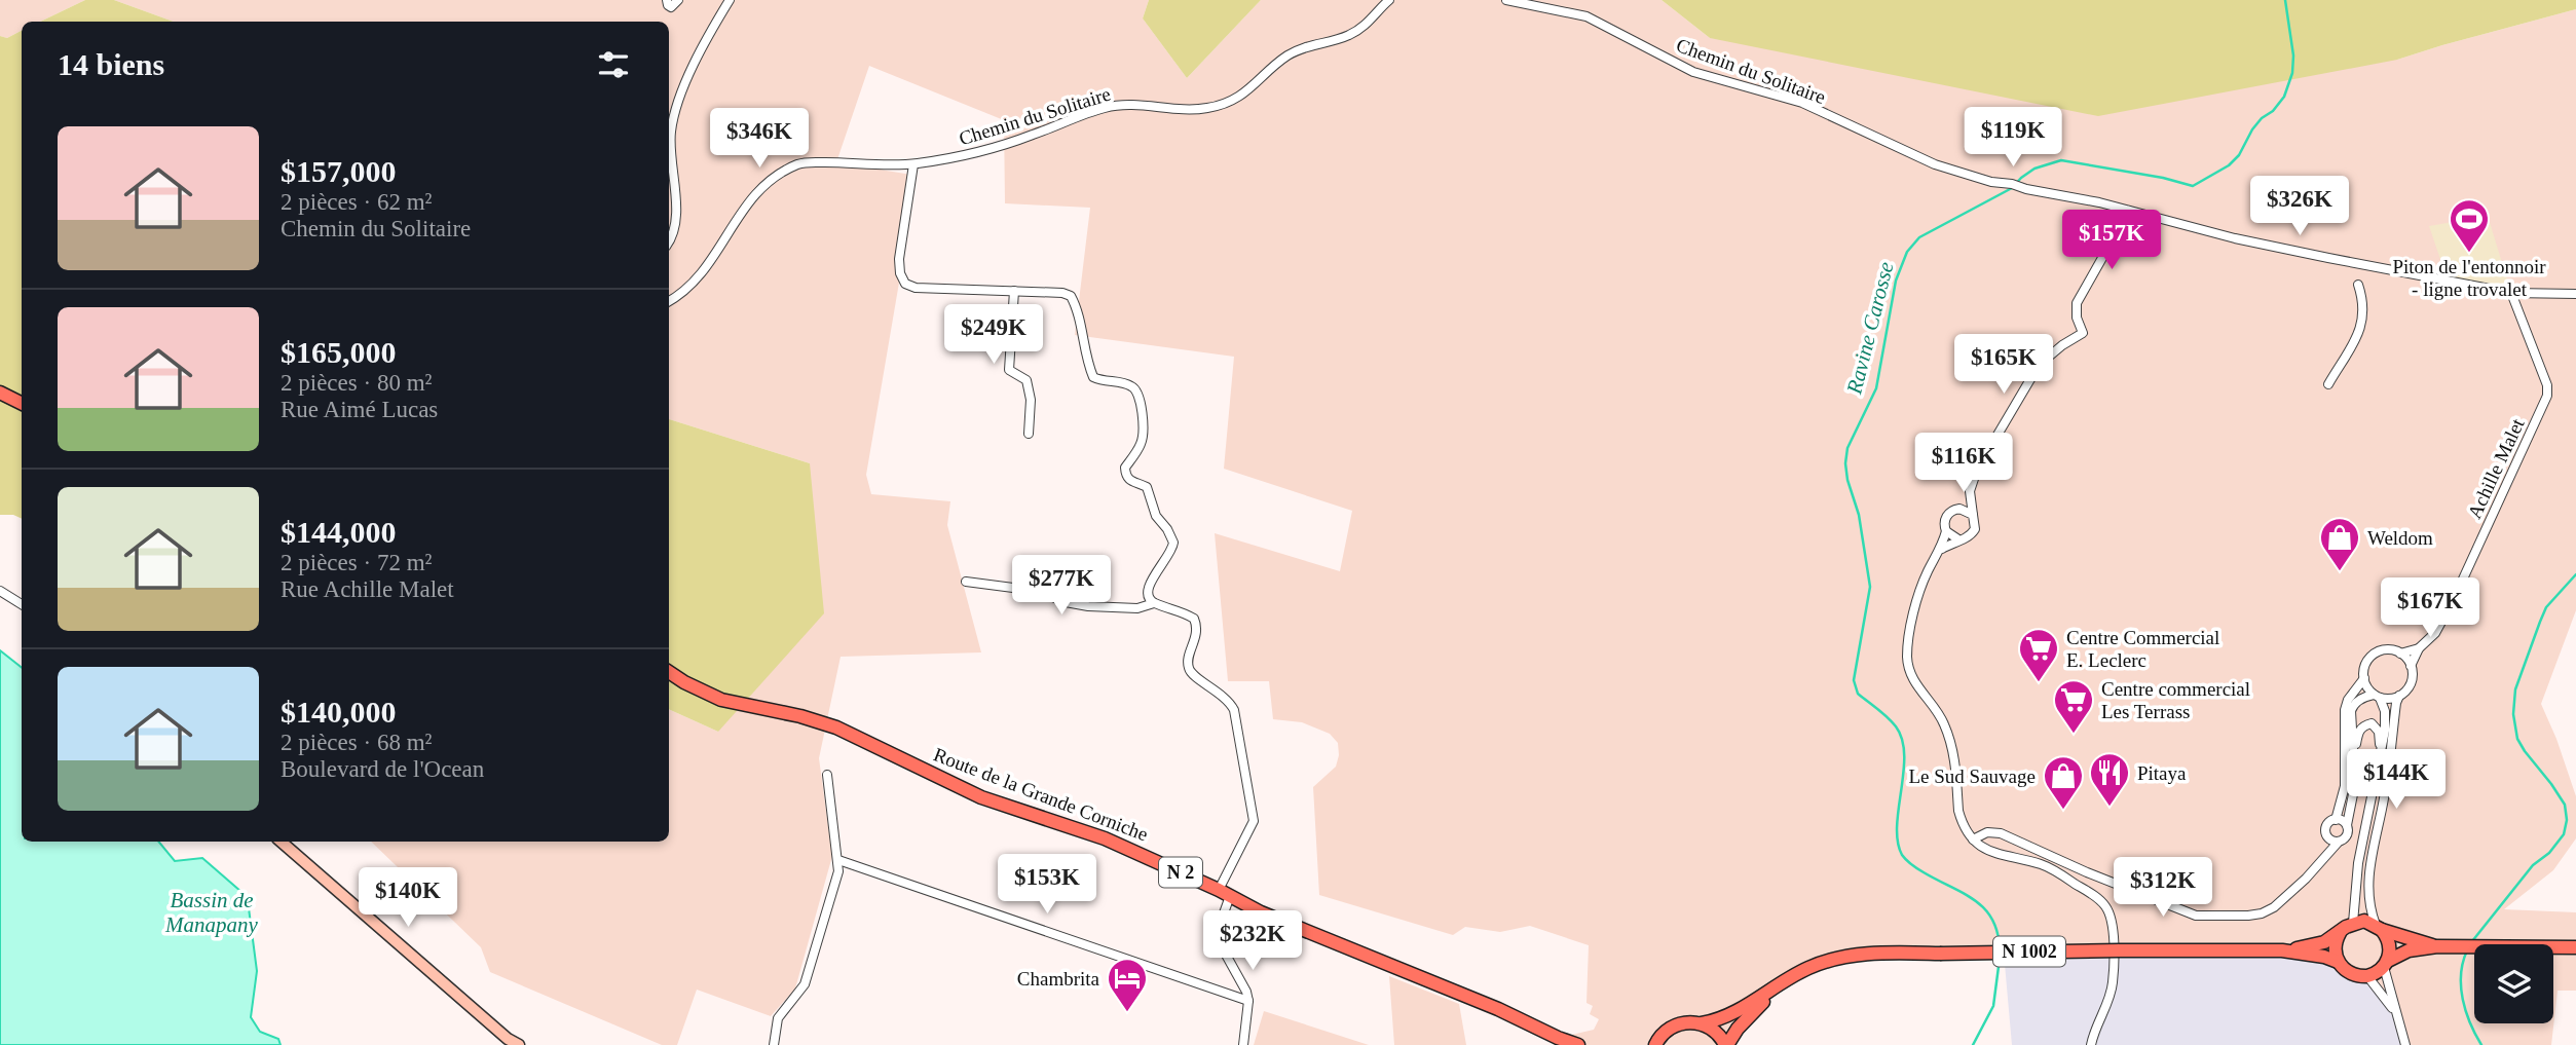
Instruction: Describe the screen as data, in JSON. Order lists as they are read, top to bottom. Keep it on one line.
{"streets":{"main road":["Route de la Grande Corniche","N 2","N 1002"],"street":["Chemin du Solitaire","Achille Malet"]},"crossings":[["Chemin du Solitaire","Achille Malet"]],"water":["Ravine Carosse","Bassin de Manapany"],"places":{"sports":["Piton de l'entonnoir - ligne trovalet"],"shop":["Weldom","Le Sud Sauvage"],"supermarket":["Centre Commercial E. Leclerc","Centre commercial Les Terrass"],"restaurant":["Pitaya"],"hotel":["Chambrita"]},"page":{"heading":"14 biens","price":["$119K","$346K","$326K","$157K","$249K","$165K","$116K","$277K","$167K","$144K","$153K","$312K","$140K","$232K"],"list":[{"name":"$157,000","note":"2 pièces · 62 m² · Chemin du Solitaire"},{"name":"$165,000","note":"2 pièces · 80 m² · Rue Aimé Lucas"},{"name":"$144,000","note":"2 pièces · 72 m² · Rue Achille Malet"},{"name":"$140,000","note":"2 pièces · 68 m² · Boulevard de l'Ocean"}]}}
